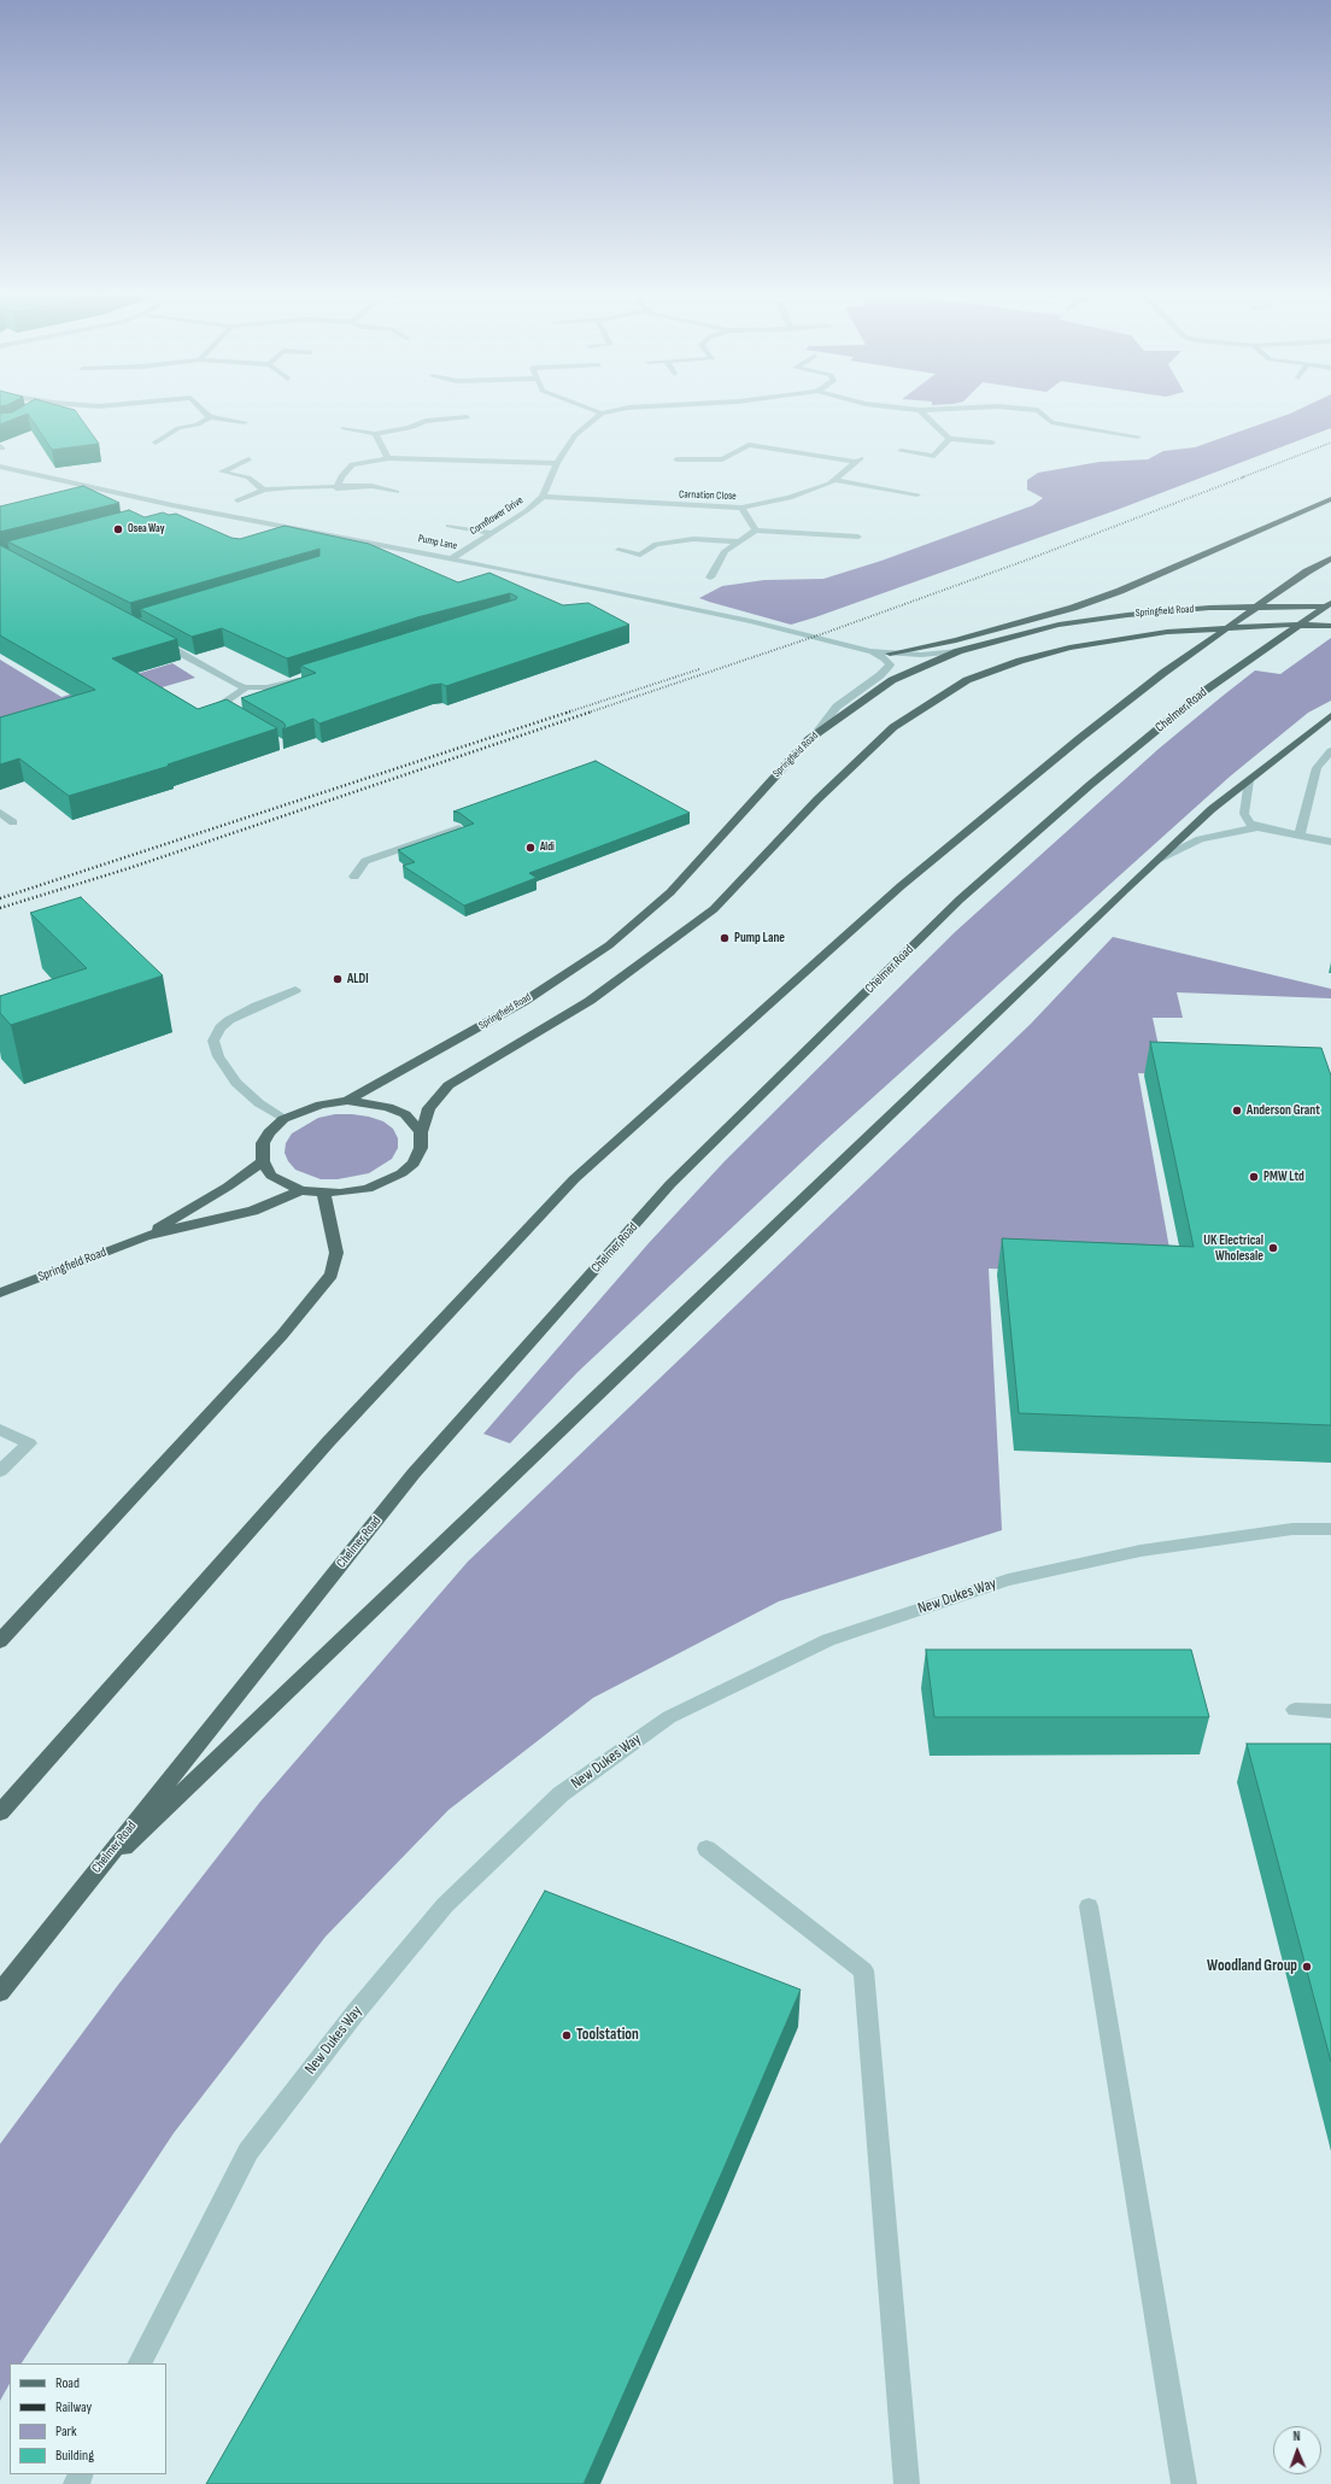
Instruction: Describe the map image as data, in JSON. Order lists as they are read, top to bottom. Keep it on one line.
{"streets":{"main road":["Springfield Road","Chelmer Road"],"street":["Carnation Close","Cornflower Drive","Pump Lane","New Dukes Way"]},"crossings":[["Carnation Close","Cornflower Drive"],["Cornflower Drive","Pump Lane"],["Pump Lane","Springfield Road"],["Springfield Road","Chelmer Road"]],"places":["Osea Way","Aldi","Pump Lane","ALDI","Anderson Grant","PMW Ltd","UK Electrical Wholesale","Woodland Group","Toolstation"],"legend":["Road","Railway","Park","Building"],"north":"top"}
